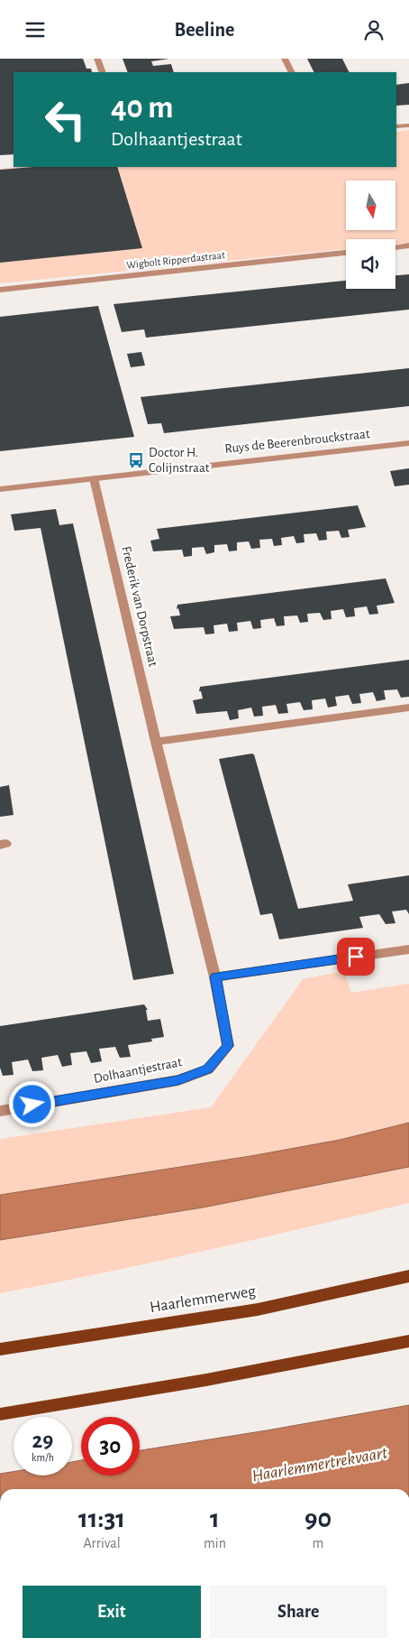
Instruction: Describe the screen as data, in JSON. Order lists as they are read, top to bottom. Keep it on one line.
{"streets":{"main road":["Haarlemmerweg"],"street":["Wigbolt Ripperdastraat","Ruys de Beerenbrouckstraat","Frederik van Dorpstraat","Dolhaantjestraat"]},"crossings":[["Ruys de Beerenbrouckstraat","Frederik van Dorpstraat"],["Frederik van Dorpstraat","Dolhaantjestraat"]],"water":["Haarlemmertrekvaart"],"places":{"bus stop":["Doctor H. Colijnstraat"]},"north":"bottom","page":{"header":"Beeline","turn":["40 m","Dolhaantjestraat"],"speed":"29 km/h","limit":"30","eta":["11:31","Arrival","1","min","90","m"],"buttons":["Exit","Share"]}}
